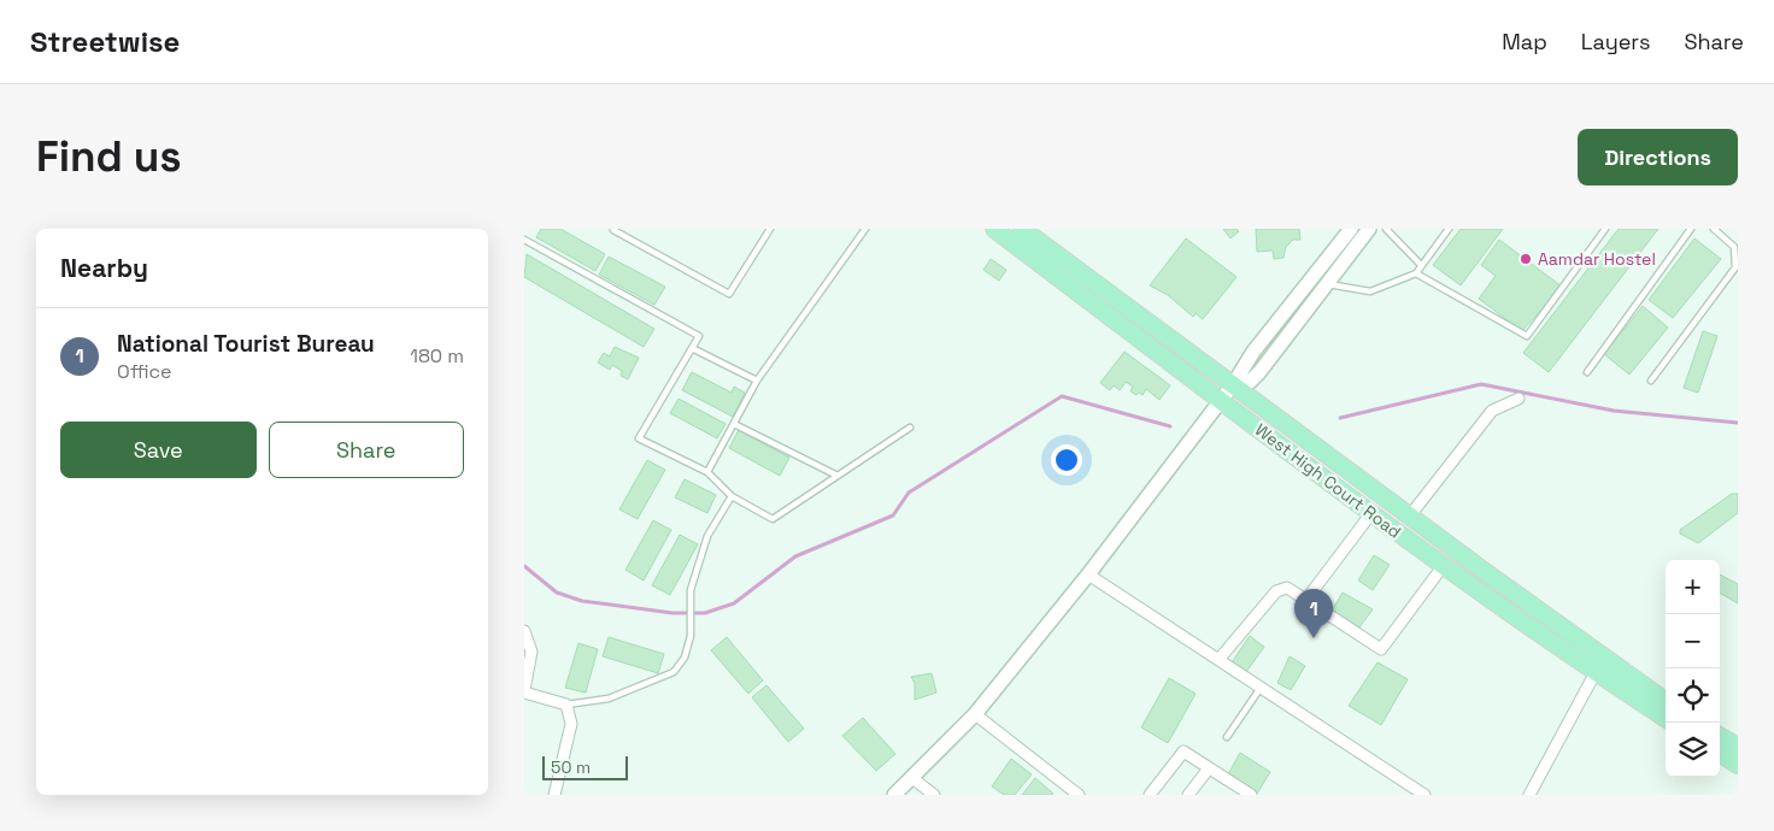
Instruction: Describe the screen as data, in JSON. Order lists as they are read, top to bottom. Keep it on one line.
{"streets":{"main road":["West High Court Road"]},"places":["Aamdar Hostel"],"scale_bar":"50 m","page":{"header":"Streetwise","nav":["Map","Layers","Share"],"buttons":["Directions",["Save","Share"]],"title":"Find us","heading":"Nearby","list":[{"mark":"1","name":"National Tourist Bureau","note":"Office","value":"180 m"}],"map_buttons":["+","−"],"pins":"1","scale":"50 m"}}
